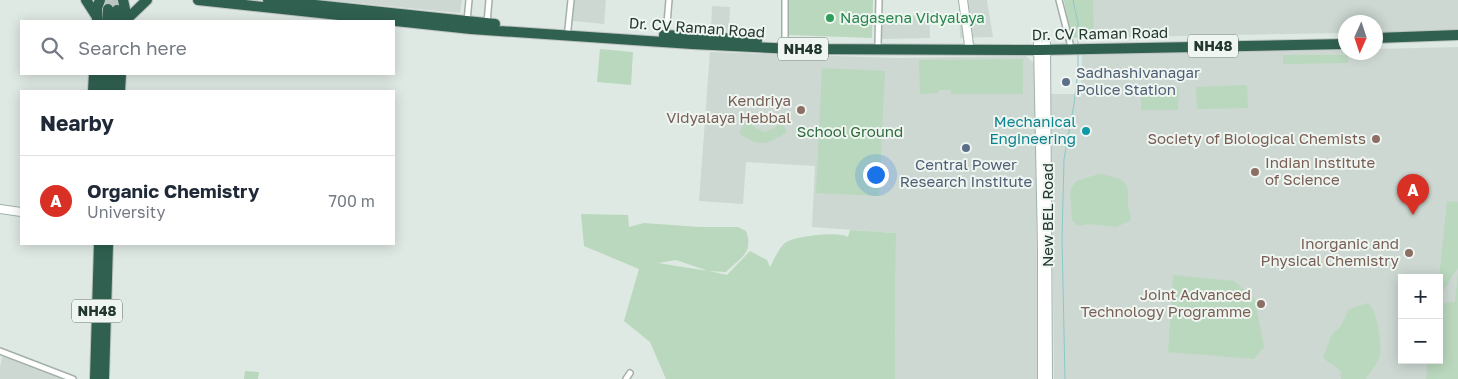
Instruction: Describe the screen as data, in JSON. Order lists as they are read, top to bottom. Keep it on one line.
{"streets":{"highway":["Dr. CV Raman Road","NH48"],"main road":["New BEL Road"]},"crossings":[["Dr. CV Raman Road","New BEL Road"]],"parks":["School Ground"],"places":["Nagasena Vidyalaya","Sadhashivanagar Police Station","Kendriya Vidyalaya Hebbal","Mechanical Engineering","Society of Biological Chemists","Central Power Research Institute","Indian Institute of Science","Inorganic and Physical Chemistry","Joint Advanced Technology Programme"],"north":"bottom","page":{"search":"Search here","heading":"Nearby","list":[{"mark":"A","name":"Organic Chemistry","note":"University","value":"700 m"}],"pins":"A","map_buttons":["+","−"]}}
